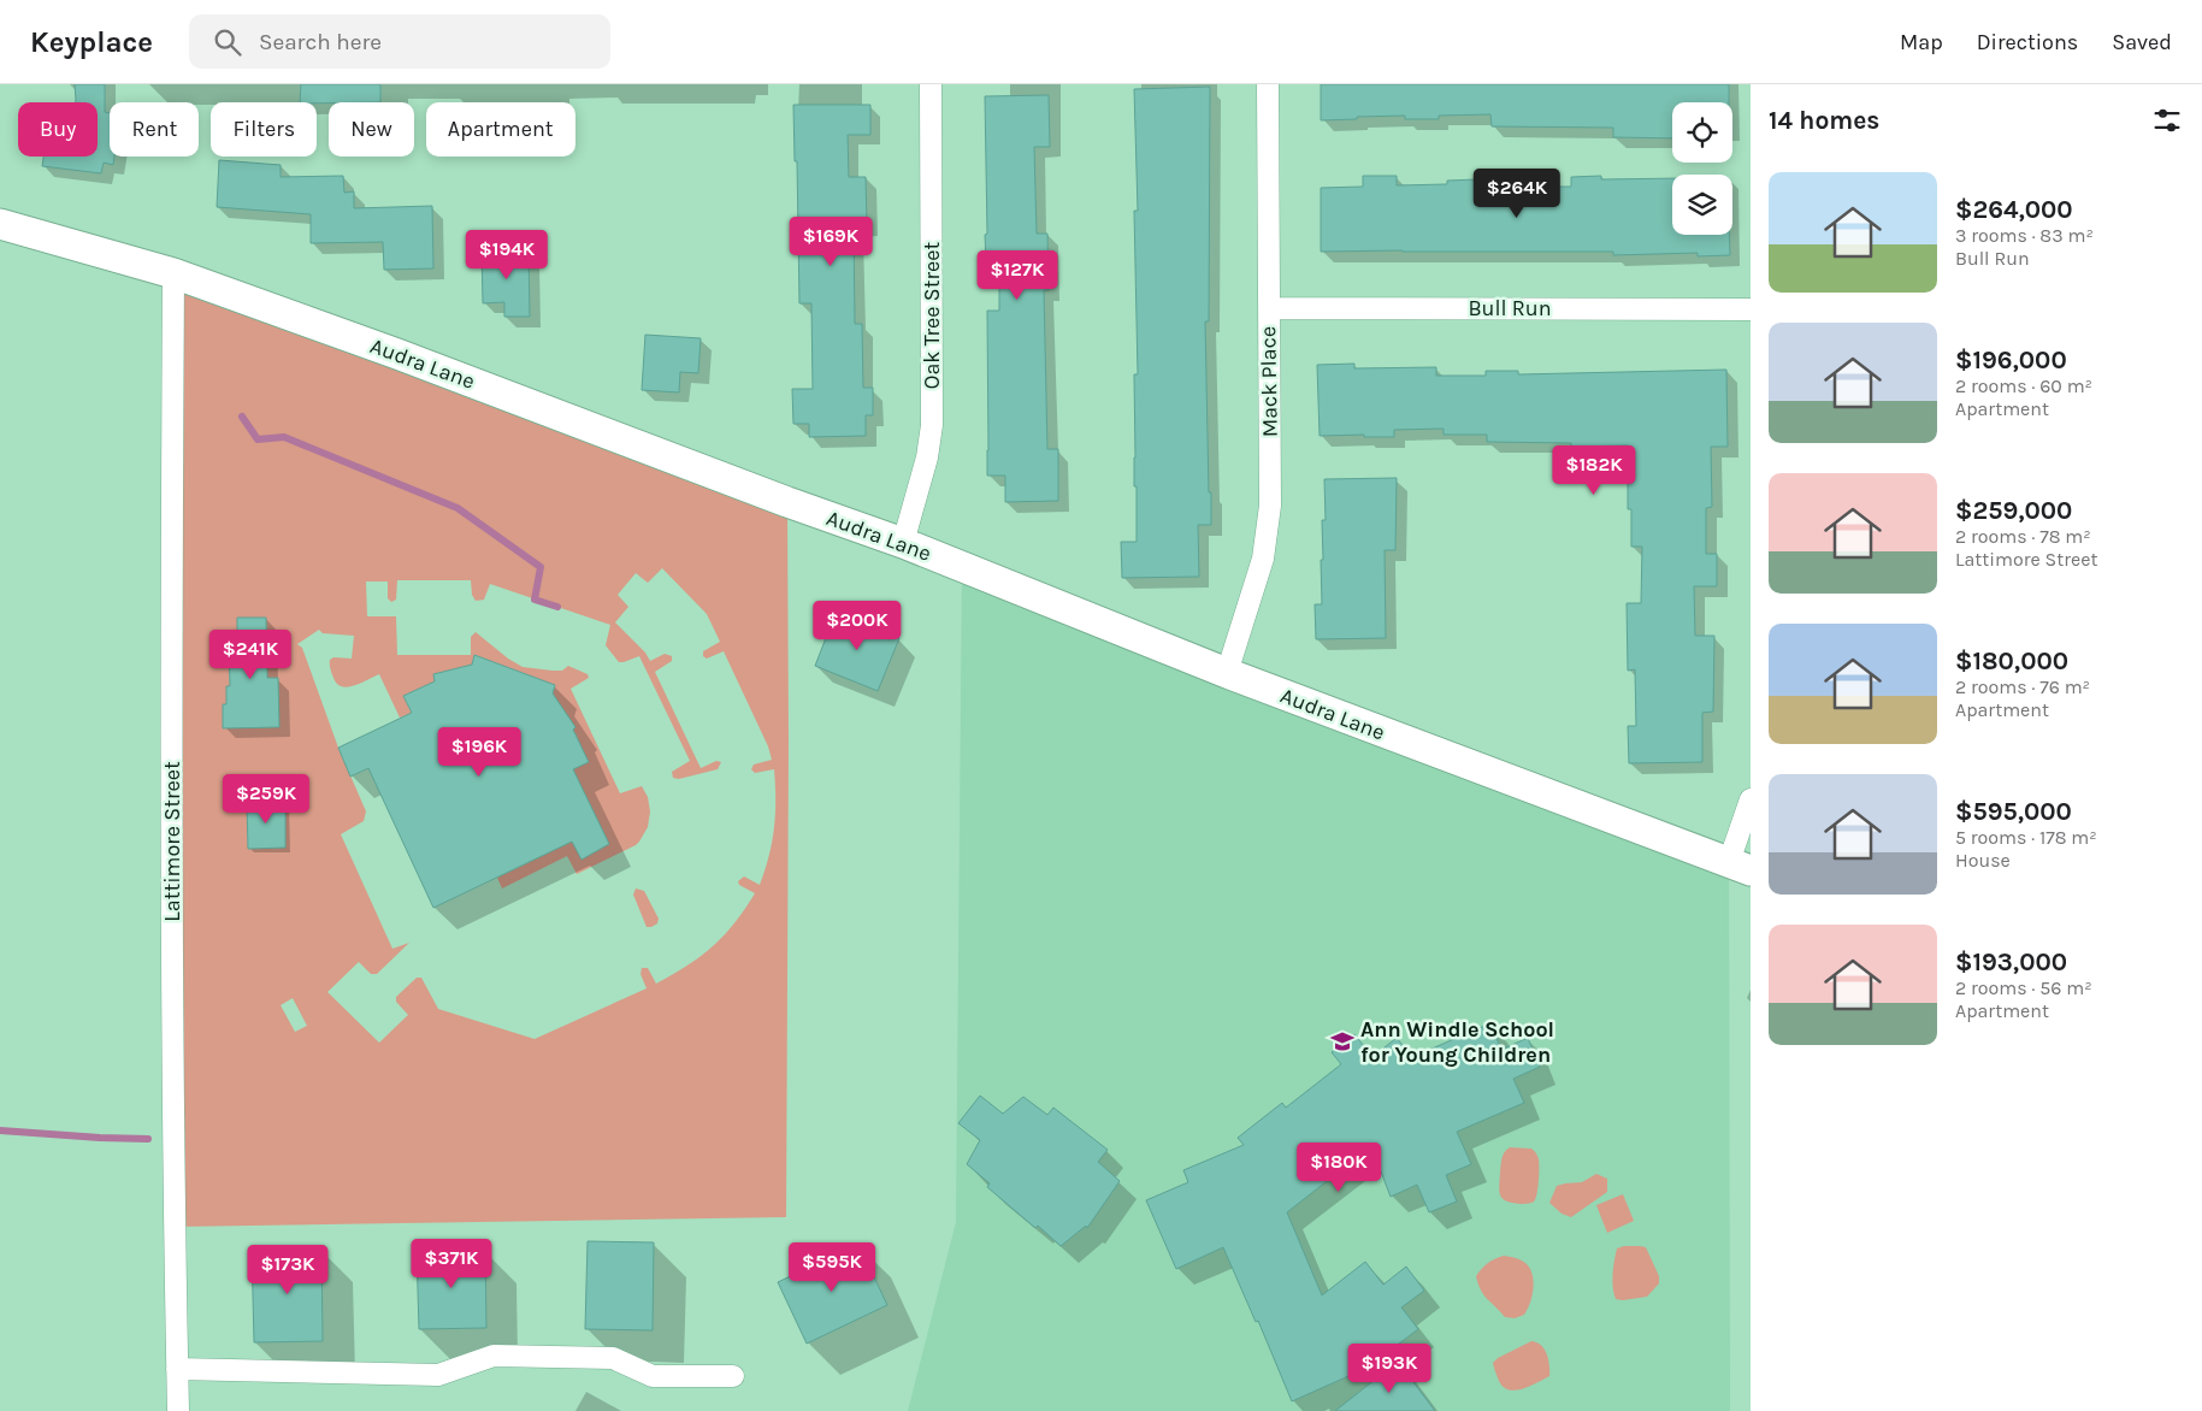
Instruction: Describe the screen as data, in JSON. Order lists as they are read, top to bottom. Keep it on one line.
{"streets":{"street":["Bull Run","Oak Tree Street","Audra Lane","Mack Place","Lattimore Street"]},"crossings":[["Bull Run","Mack Place"],["Oak Tree Street","Audra Lane"],["Audra Lane","Mack Place"],["Audra Lane","Lattimore Street"]],"places":{"school or university":["Ann Windle School for Young Children"]},"page":{"header":"Keyplace","search":"Search here","nav":["Map","Directions","Saved"],"heading":"14 homes","chip":["Buy","Rent","Filters","New","Apartment"],"list":[{"name":"$264,000","note":"3 rooms · 83 m² · Bull Run"},{"name":"$196,000","note":"2 rooms · 60 m² · Apartment"},{"name":"$259,000","note":"2 rooms · 78 m² · Lattimore Street"},{"name":"$180,000","note":"2 rooms · 76 m² · Apartment"},{"name":"$595,000","note":"5 rooms · 178 m² · House"},{"name":"$193,000","note":"2 rooms · 56 m² · Apartment"}],"price":["$264K","$169K","$194K","$127K","$182K","$200K","$241K","$196K","$259K","$180K","$371K","$595K","$173K","$193K"]}}
